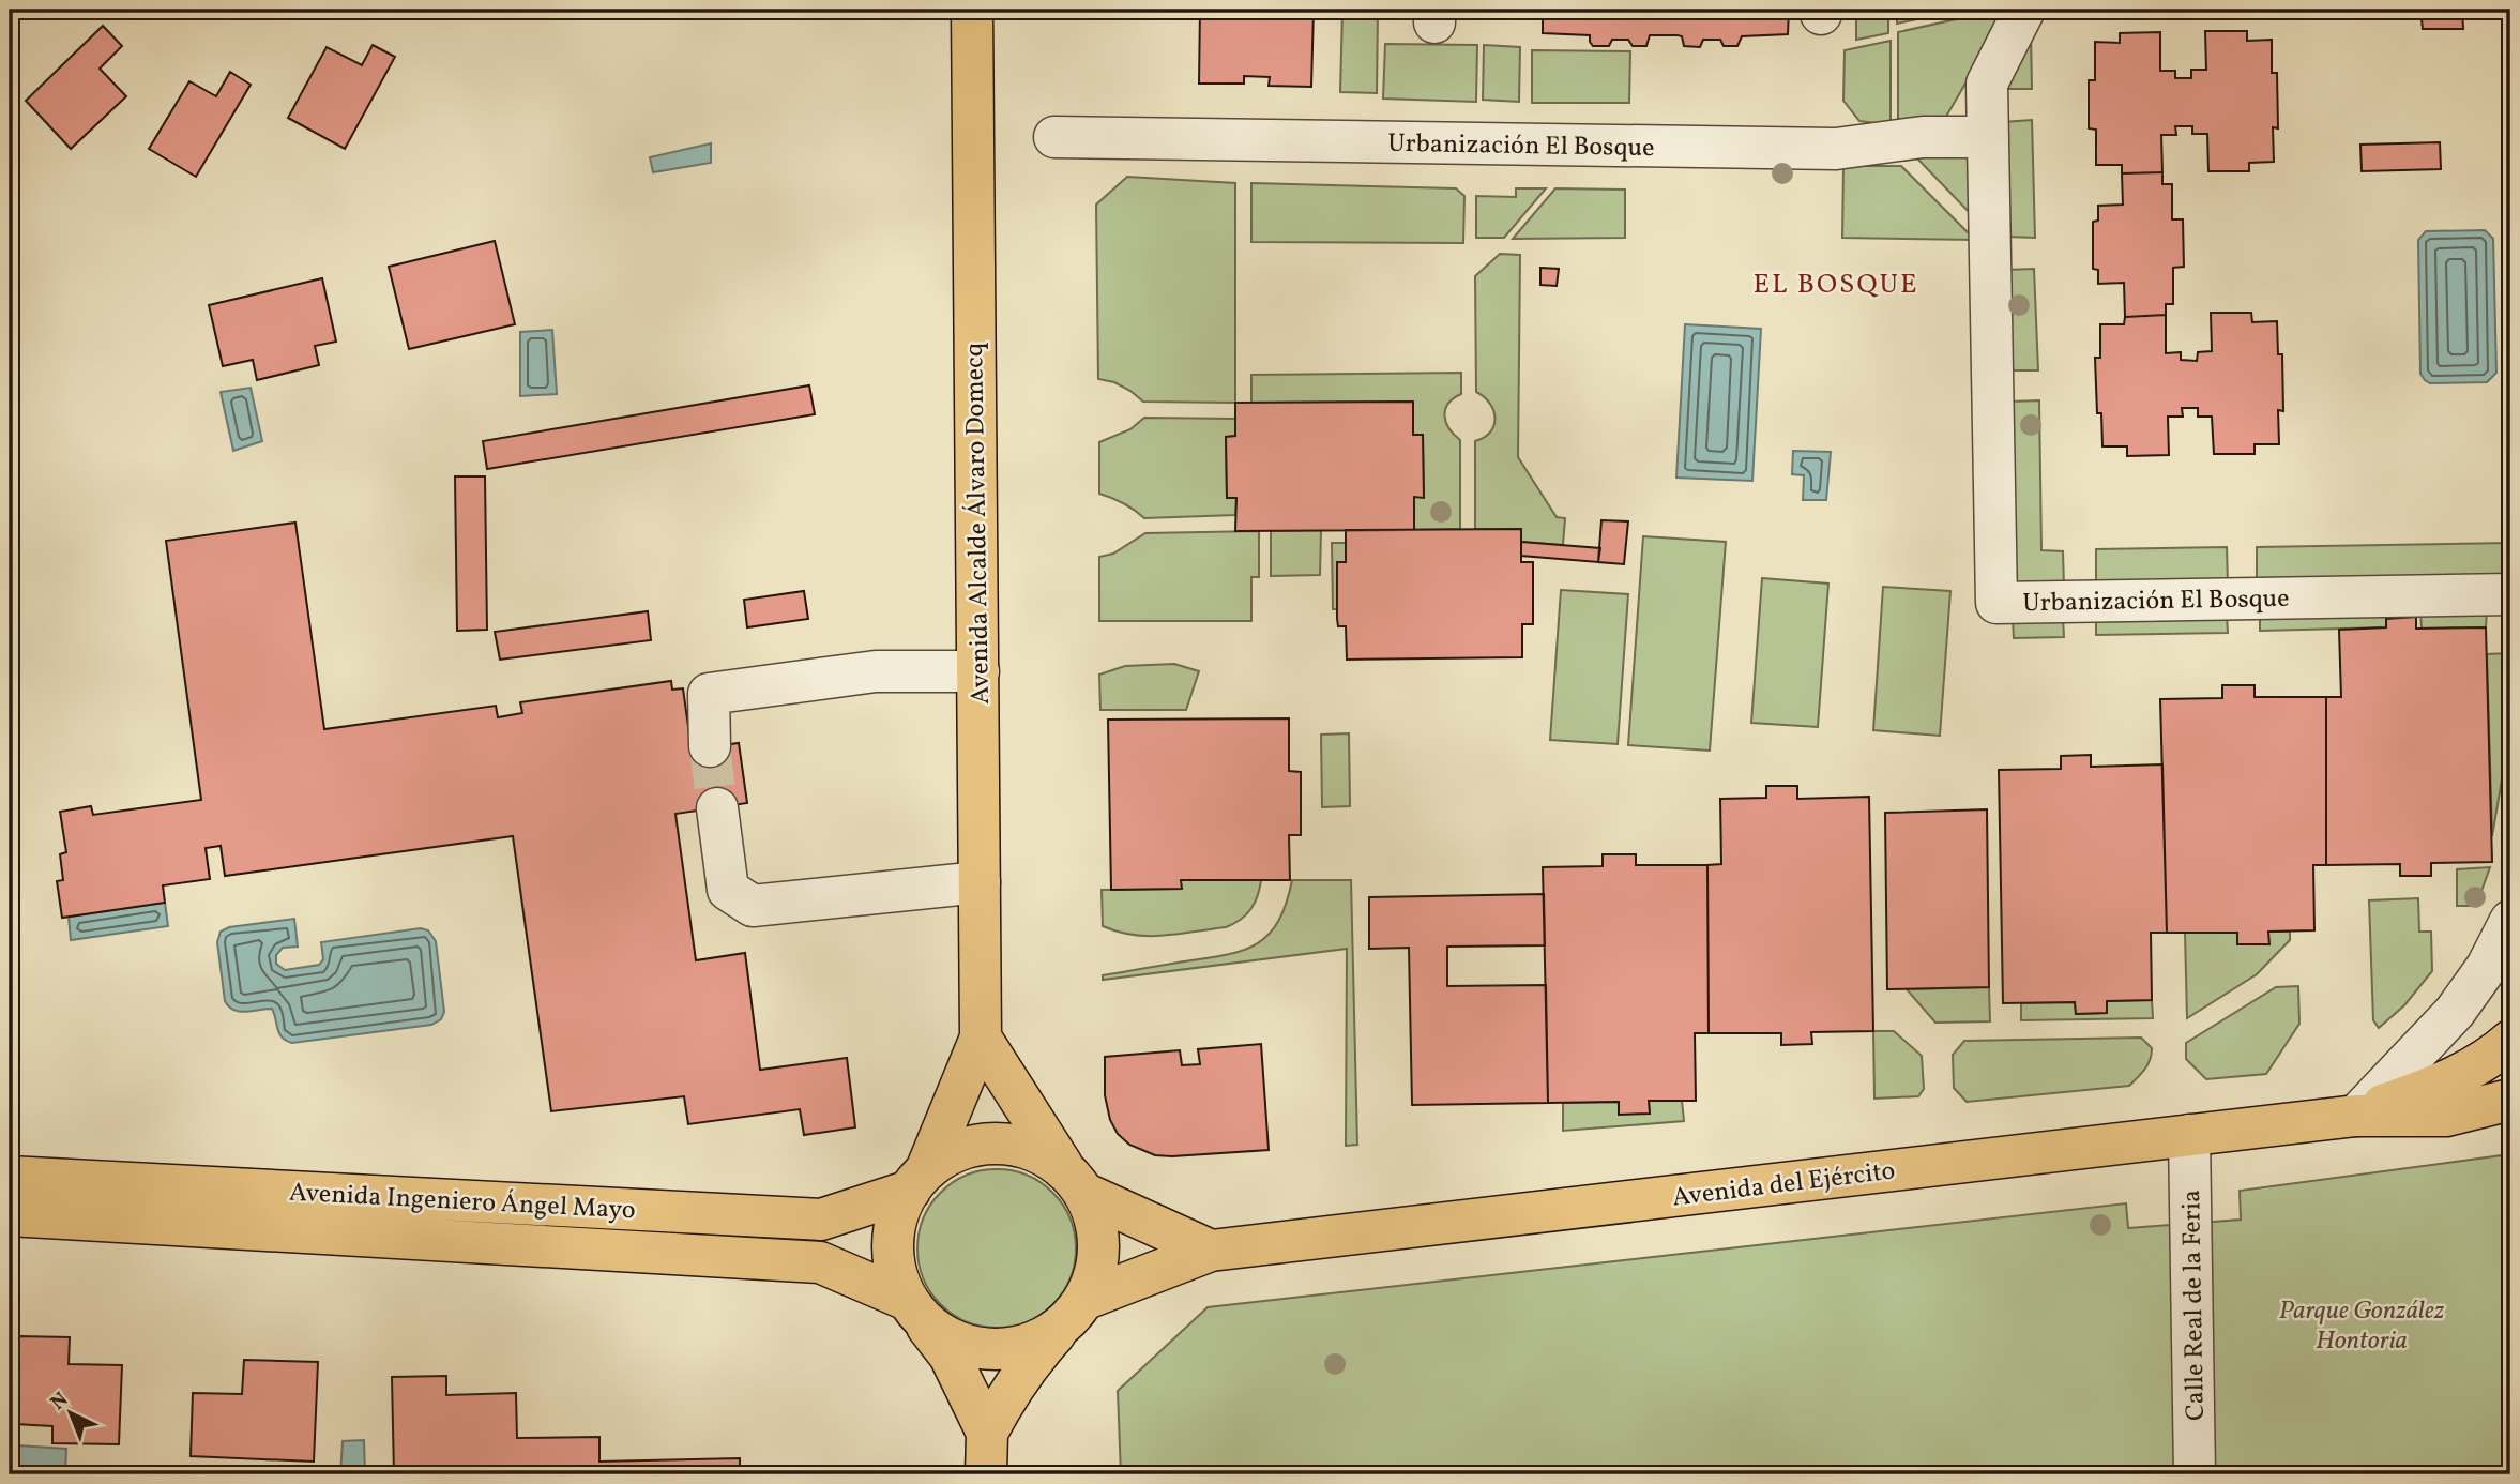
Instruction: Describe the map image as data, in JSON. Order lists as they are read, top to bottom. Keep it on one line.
{"streets":{"main road":["Avenida Alcalde Álvaro Domecq","Avenida del Ejército","Avenida Ingeniero Ángel Mayo"],"street":["Urbanización El Bosque","Calle Real de la Feria"]},"crossings":[["Avenida Alcalde Álvaro Domecq","Avenida del Ejército"],["Avenida Alcalde Álvaro Domecq","Avenida Ingeniero Ángel Mayo"],["Avenida del Ejército","Avenida Ingeniero Ángel Mayo"],["Avenida del Ejército","Calle Real de la Feria"]],"districts":["EL BOSQUE"],"parks":["Parque González Hontoria"],"north":"top left"}
